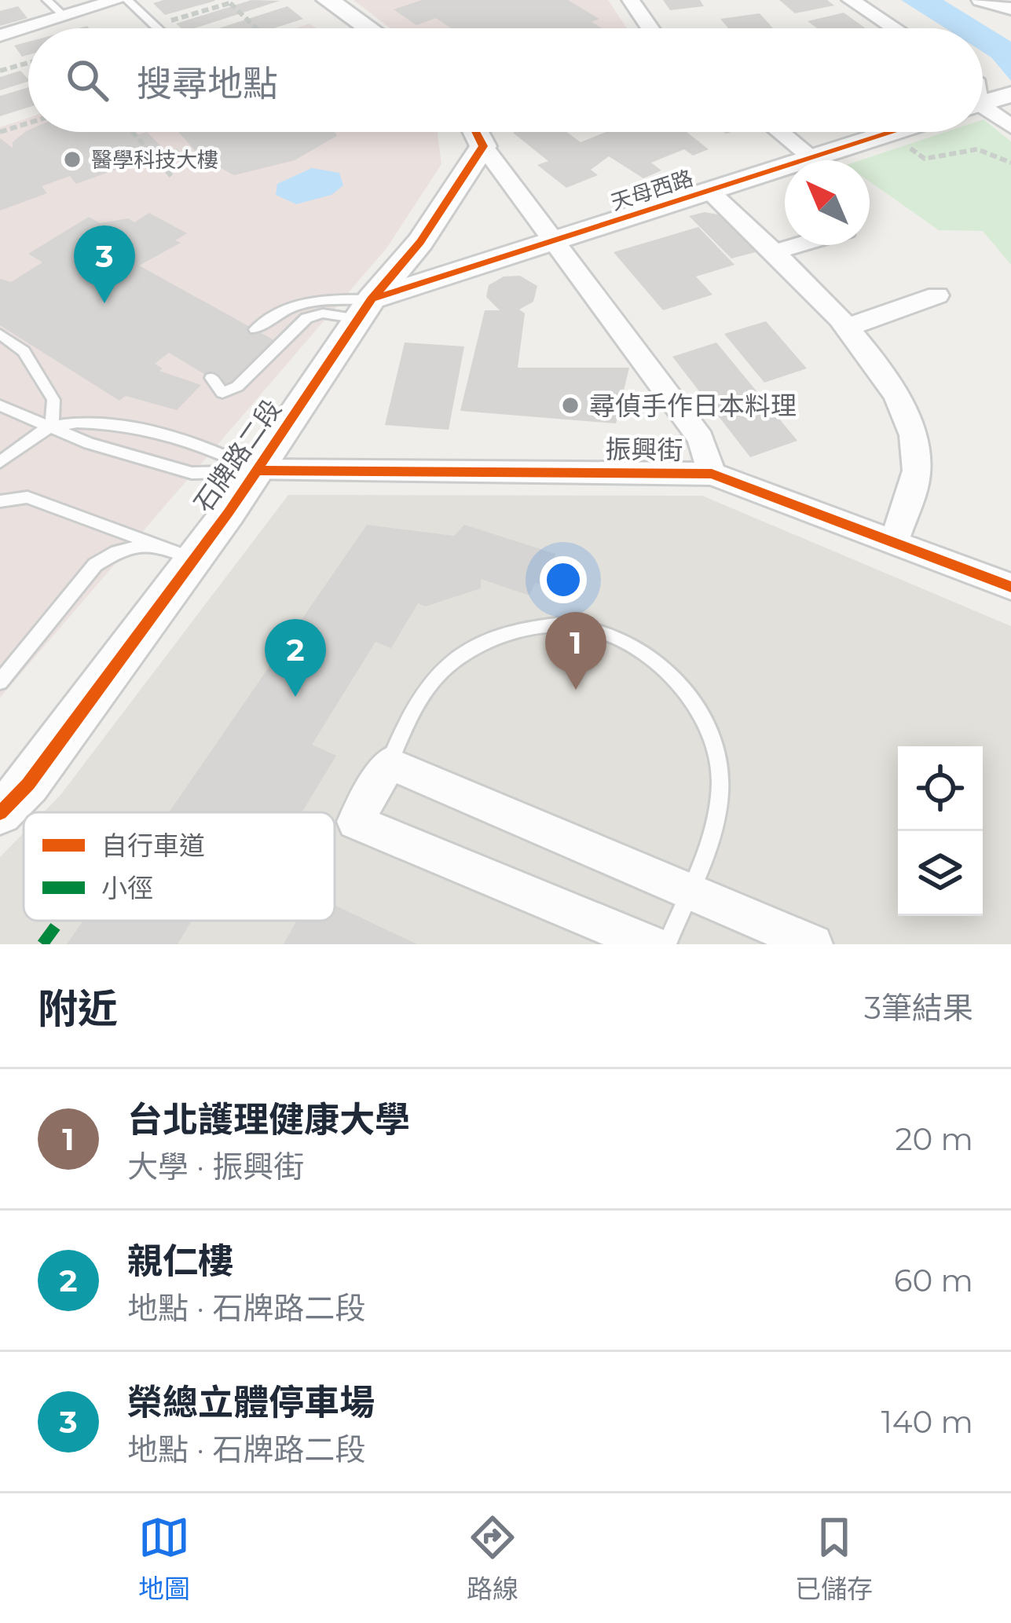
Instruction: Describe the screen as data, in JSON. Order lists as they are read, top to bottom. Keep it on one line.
{"streets":{"street":["天母西路","振興街","石牌路二段"]},"crossings":[["天母西路","石牌路二段"],["振興街","石牌路二段"]],"places":["醫學科技大樓","尋偵手作日本料理"],"legend":["自行車道","小徑"],"north":"top left","page":{"search":"搜尋地點","pins":["3","1","2"],"heading":["附近","3筆結果"],"list":[{"mark":"1","name":"台北護理健康大學","note":"大學 · 振興街","value":"20 m"},{"mark":"2","name":"親仁樓","note":"地點 · 石牌路二段","value":"60 m"},{"mark":"3","name":"榮總立體停車場","note":"地點 · 石牌路二段","value":"140 m"}],"nav":["地圖","路線","已儲存"]}}
